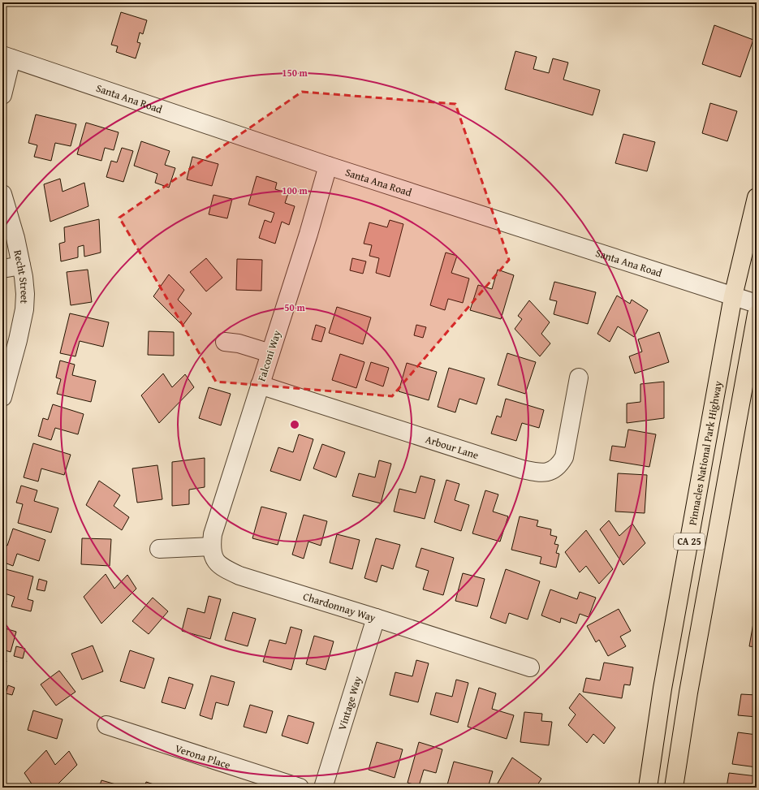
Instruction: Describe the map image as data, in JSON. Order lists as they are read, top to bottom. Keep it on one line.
{"streets":{"main road":["Pinnacles National Park Highway","CA 25"],"street":["Santa Ana Road","Recht Street","Falconi Way","Arbour Lane","Chardonnay Way","Vintage Way","Verona Place"]},"crossings":[["Santa Ana Road","Falconi Way"],["Santa Ana Road","Pinnacles National Park Highway"],["Falconi Way","Arbour Lane"],["Falconi Way","Chardonnay Way"],["Chardonnay Way","Vintage Way"]],"rings":["150 m","100 m","50 m"]}
